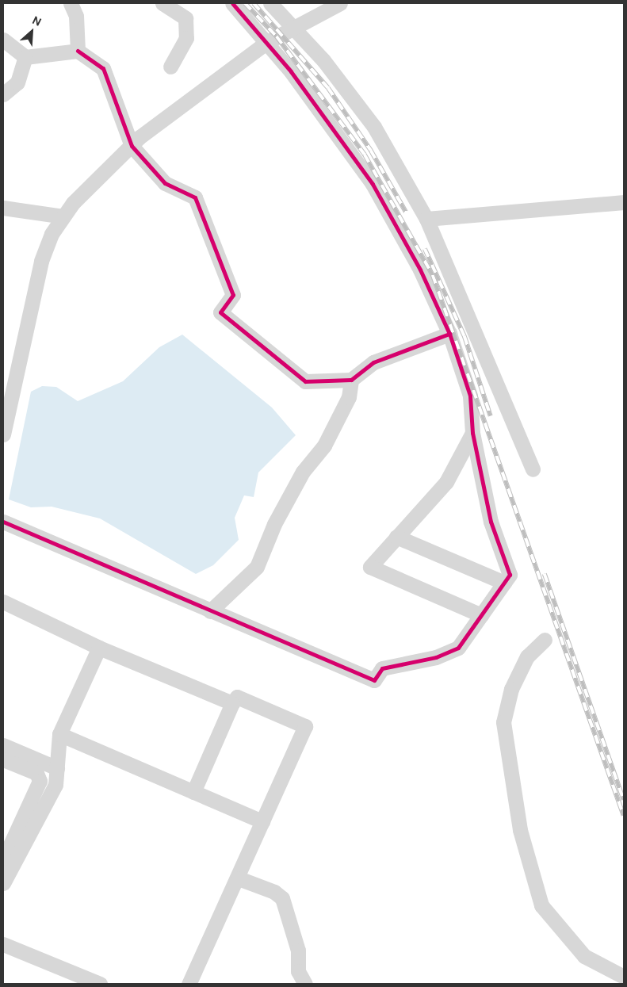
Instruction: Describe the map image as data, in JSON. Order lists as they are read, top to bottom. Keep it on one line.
{"north":"top right"}
